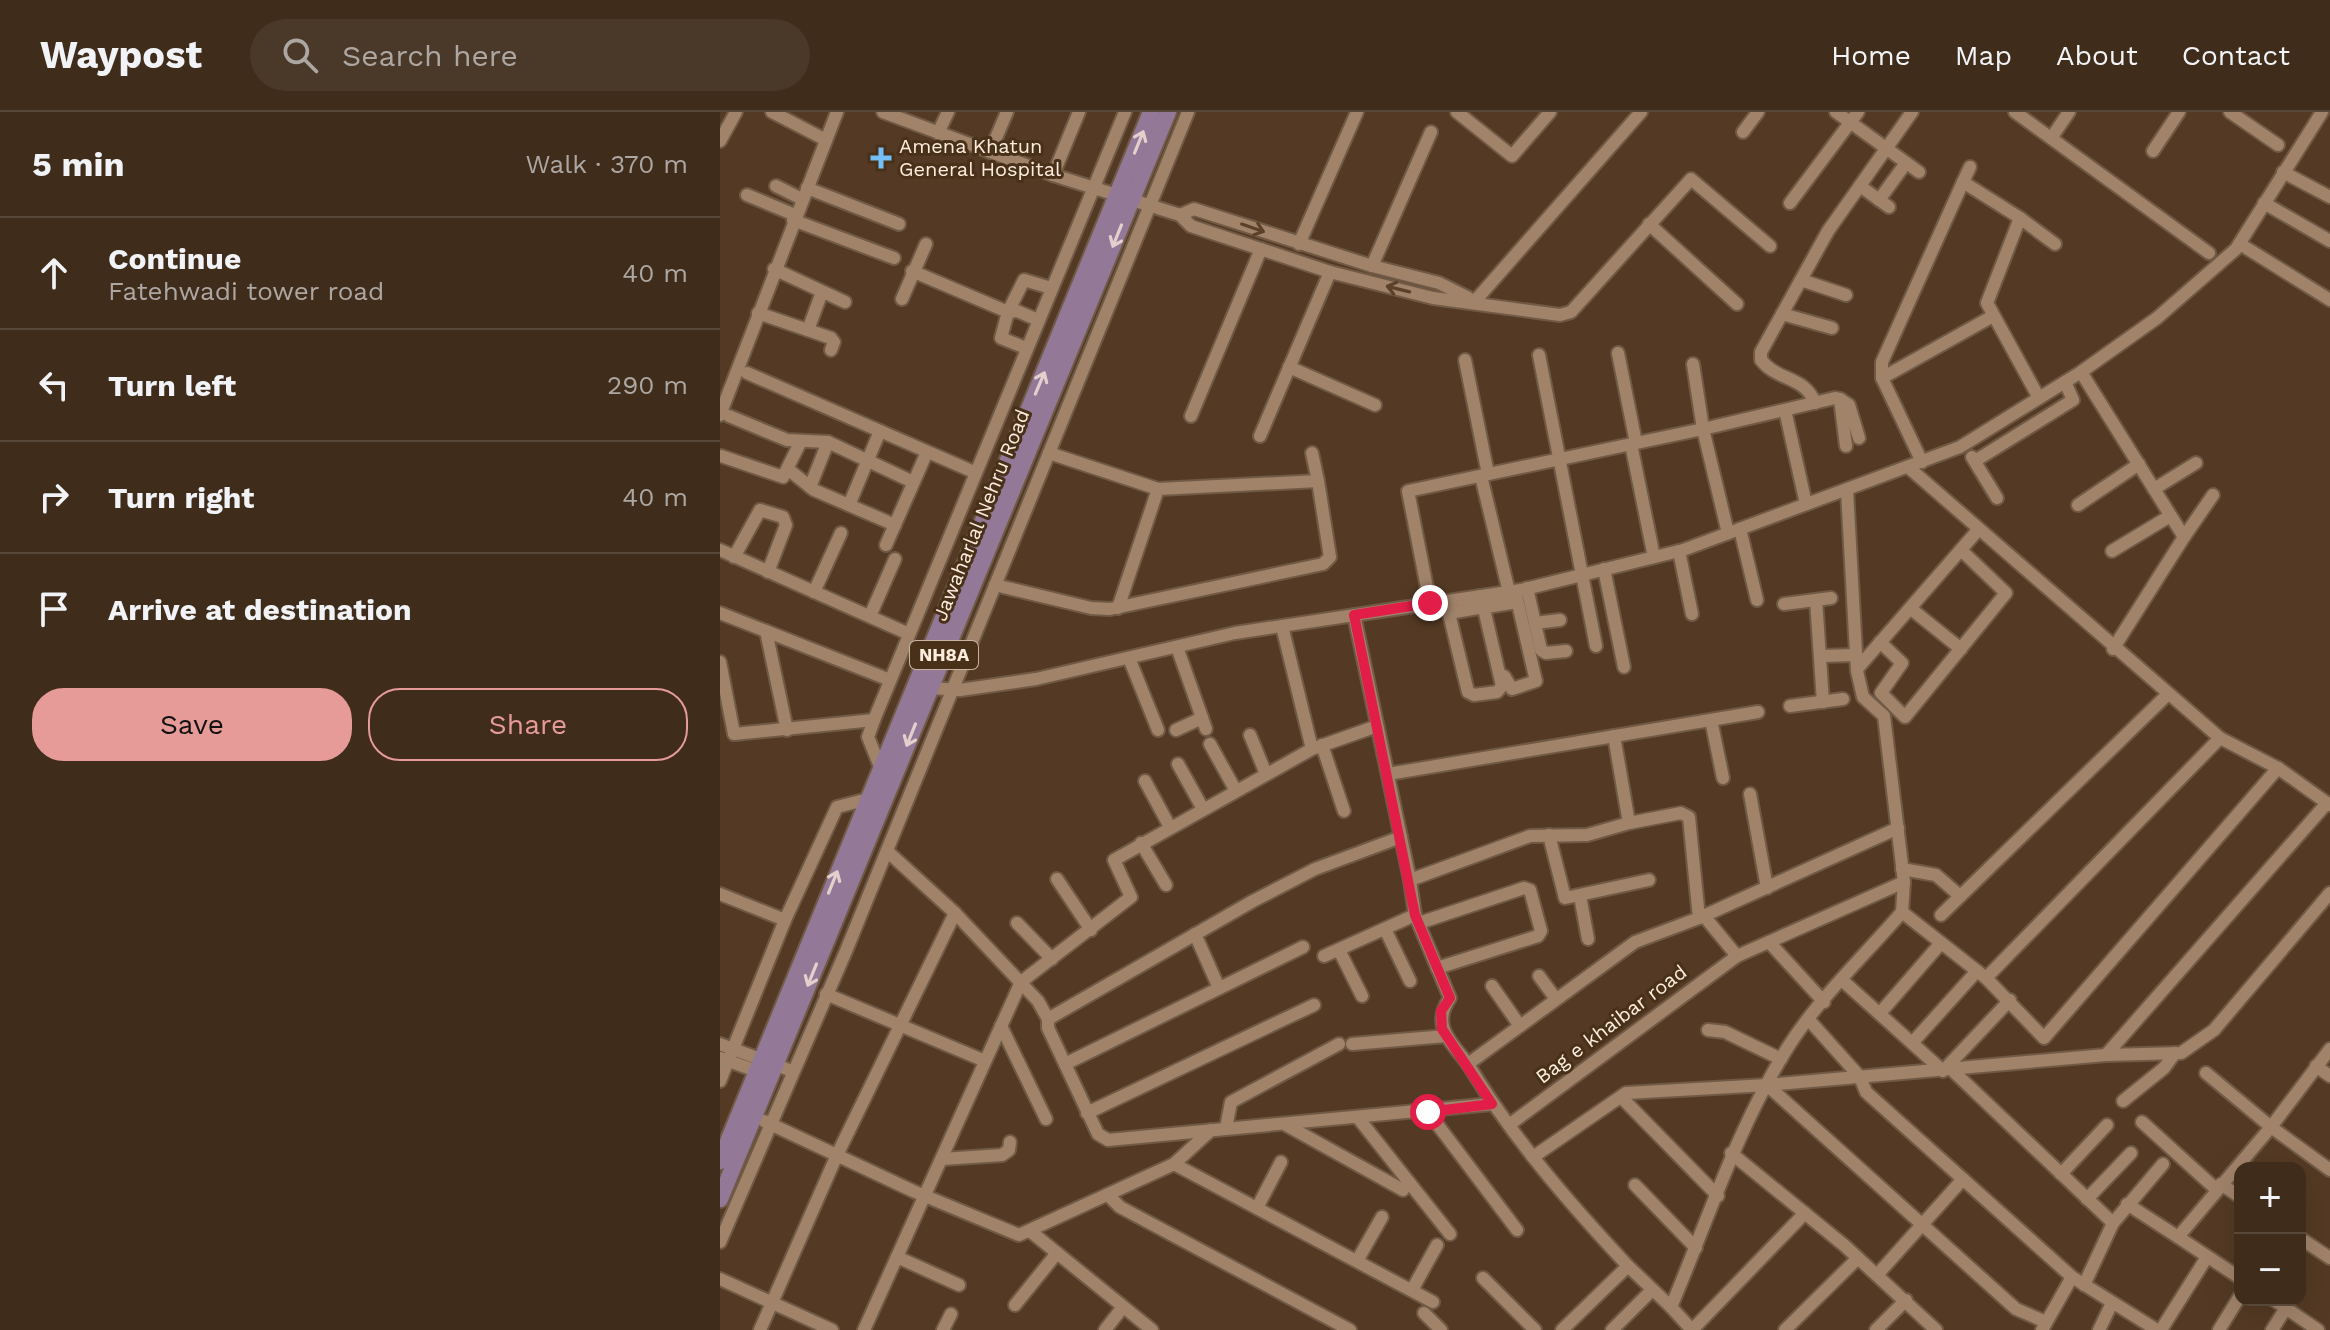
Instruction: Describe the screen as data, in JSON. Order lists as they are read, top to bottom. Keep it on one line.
{"streets":{"main road":["Jawaharlal Nehru Road","NH8A"],"street":["Bag e khaibar road"]},"places":{"health":["Amena Khatun General Hospital"]},"page":{"header":"Waypost","search":"Search here","nav":["Home","Map","About","Contact"],"heading":["5 min","Walk · 370 m"],"list":[["Continue","Fatehwadi tower road","40 m"],["Turn left","290 m"],["Turn right","40 m"],"Arrive at destination"],"buttons":["Save","Share"],"map_buttons":["+","−"]}}
